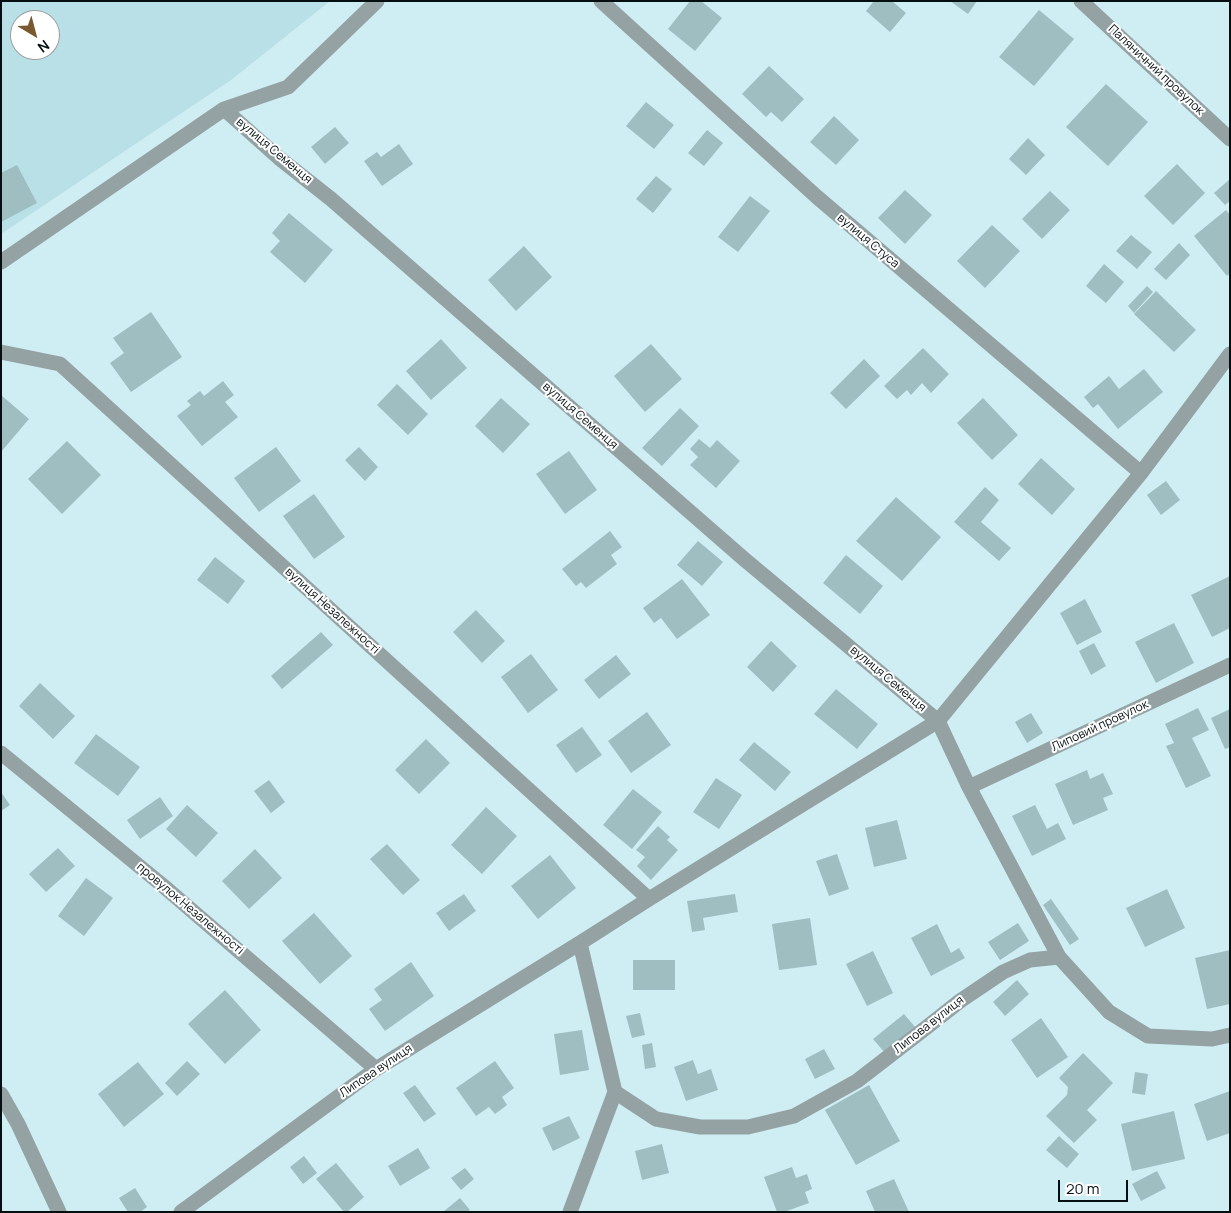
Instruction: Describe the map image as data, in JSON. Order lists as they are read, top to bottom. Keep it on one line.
{"streets":{"street":["Паляничний провулок","вулиця Семенця","вулиця Стуса","вулиця Незалежності","Липовий провулок","провулок Незалежності","Липова вулиця"]},"crossings":[["вулиця Семенця","Липова вулиця"],["вулиця Стуса","Липова вулиця"],["вулиця Незалежності","Липова вулиця"],["провулок Незалежності","Липова вулиця"]],"scale_bar":"20 m","north":"bottom right"}
